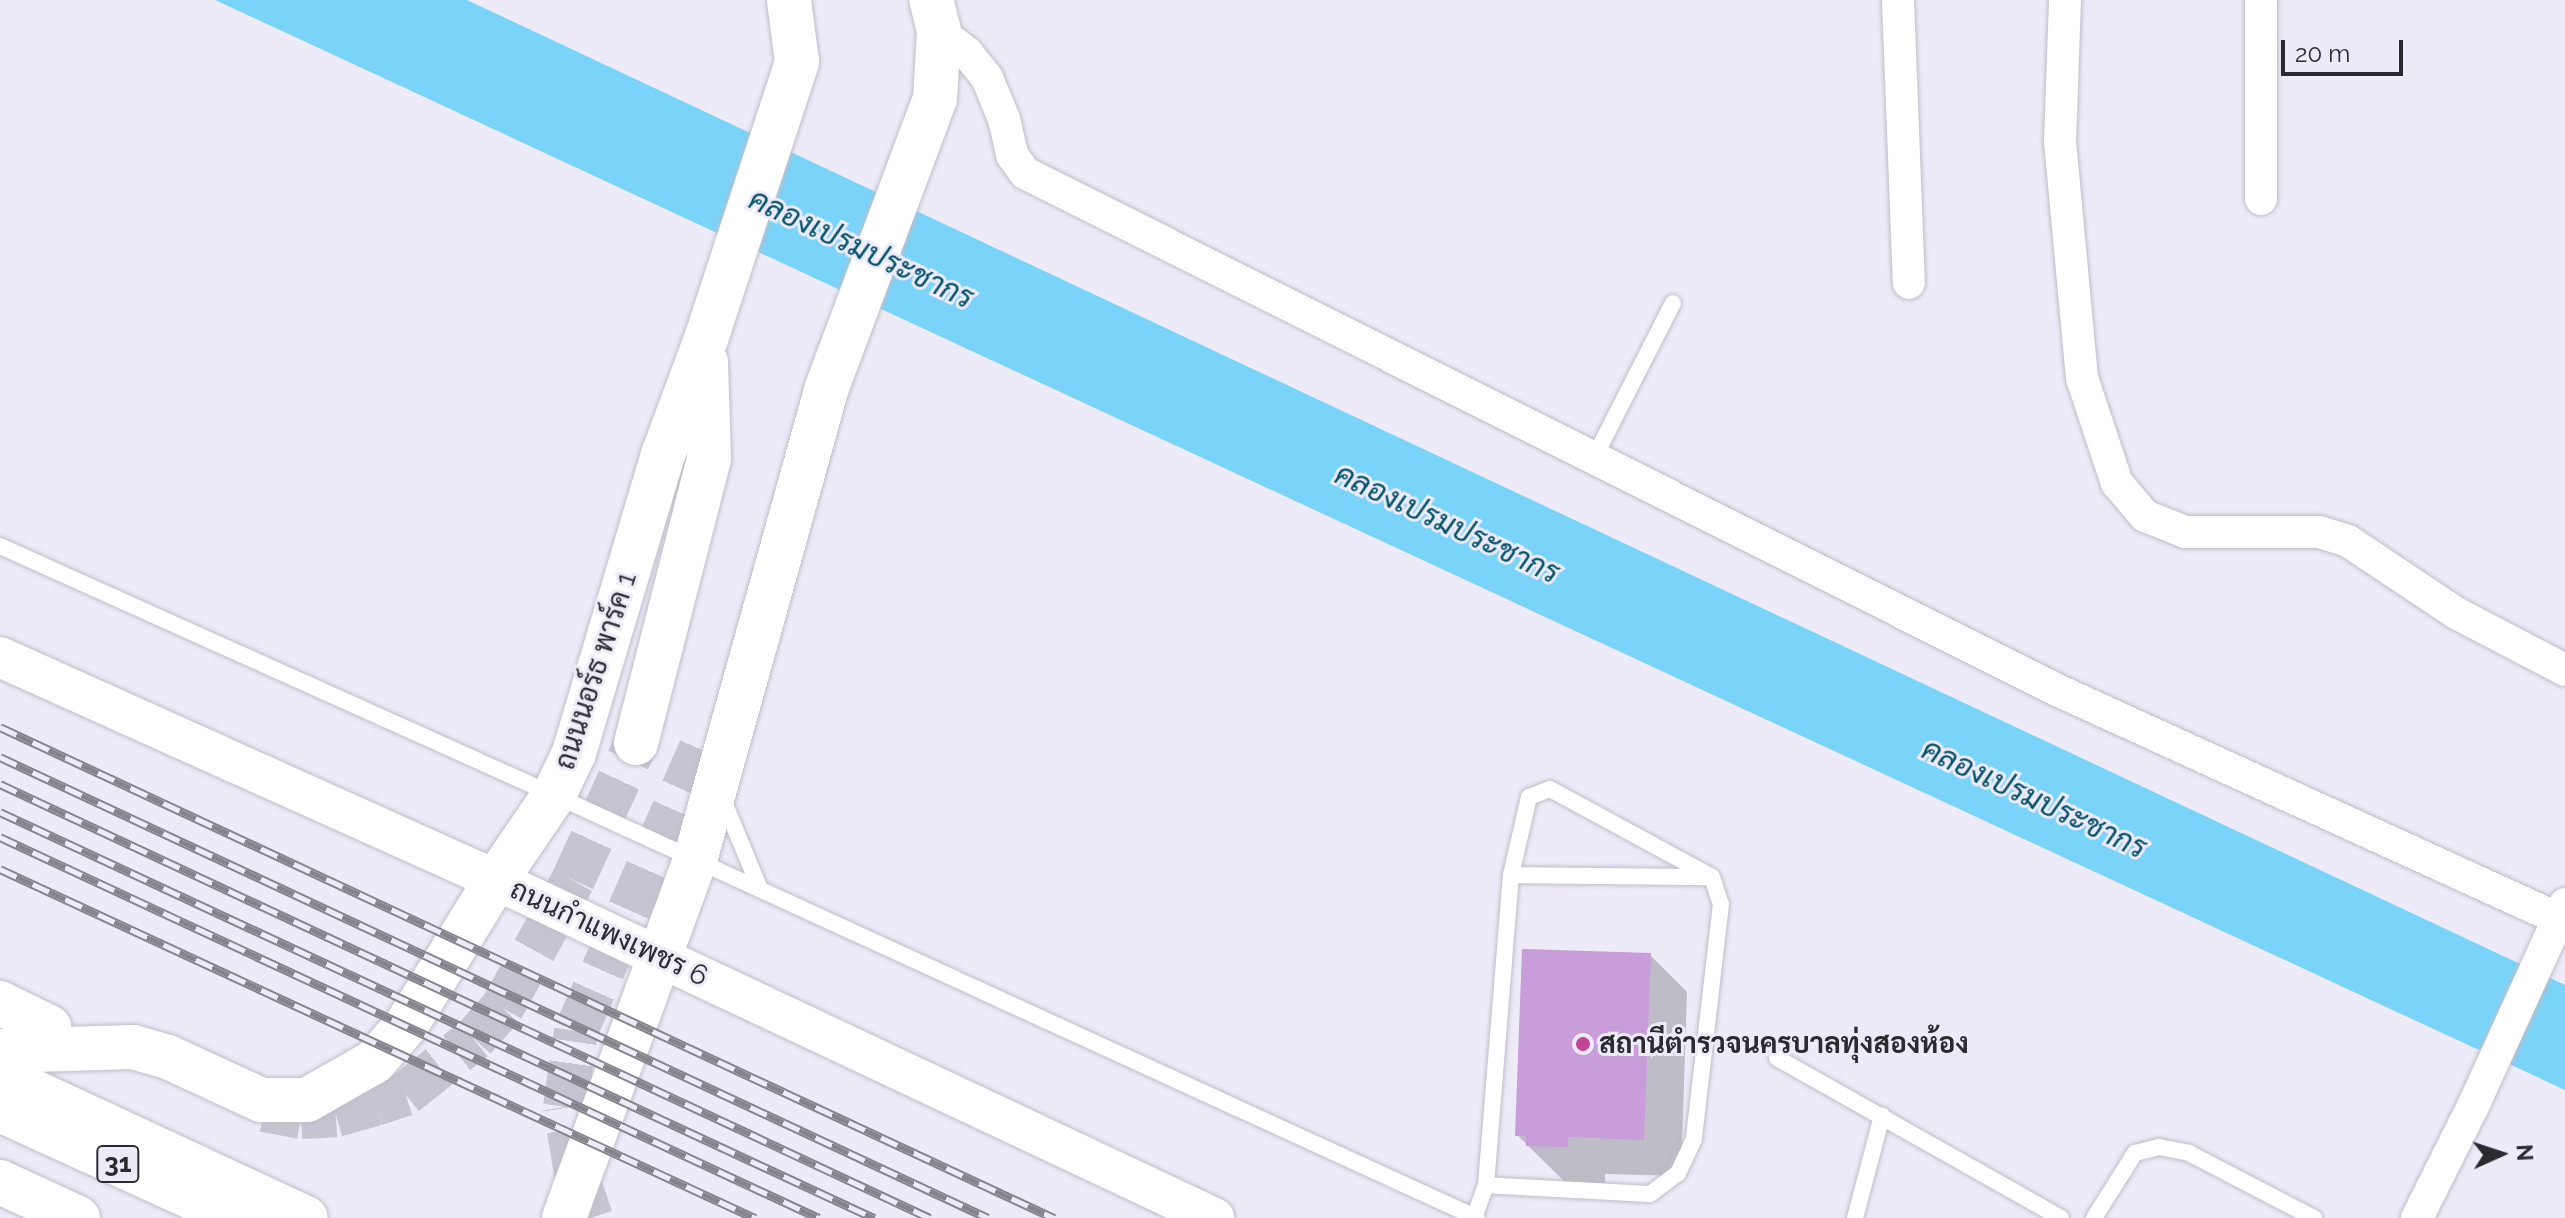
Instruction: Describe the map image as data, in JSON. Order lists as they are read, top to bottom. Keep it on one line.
{"streets":{"main road":["ถนนนอร์ธ พาร์ค 1","31"],"street":["ถนนกำแพงเพชร 6"]},"crossings":[["ถนนนอร์ธ พาร์ค 1","ถนนกำแพงเพชร 6"]],"water":["คลองเปรมประชากร"],"places":["สถานีตำรวจนครบาลทุ่งสองห้อง"],"scale_bar":"20 m","north":"right"}
